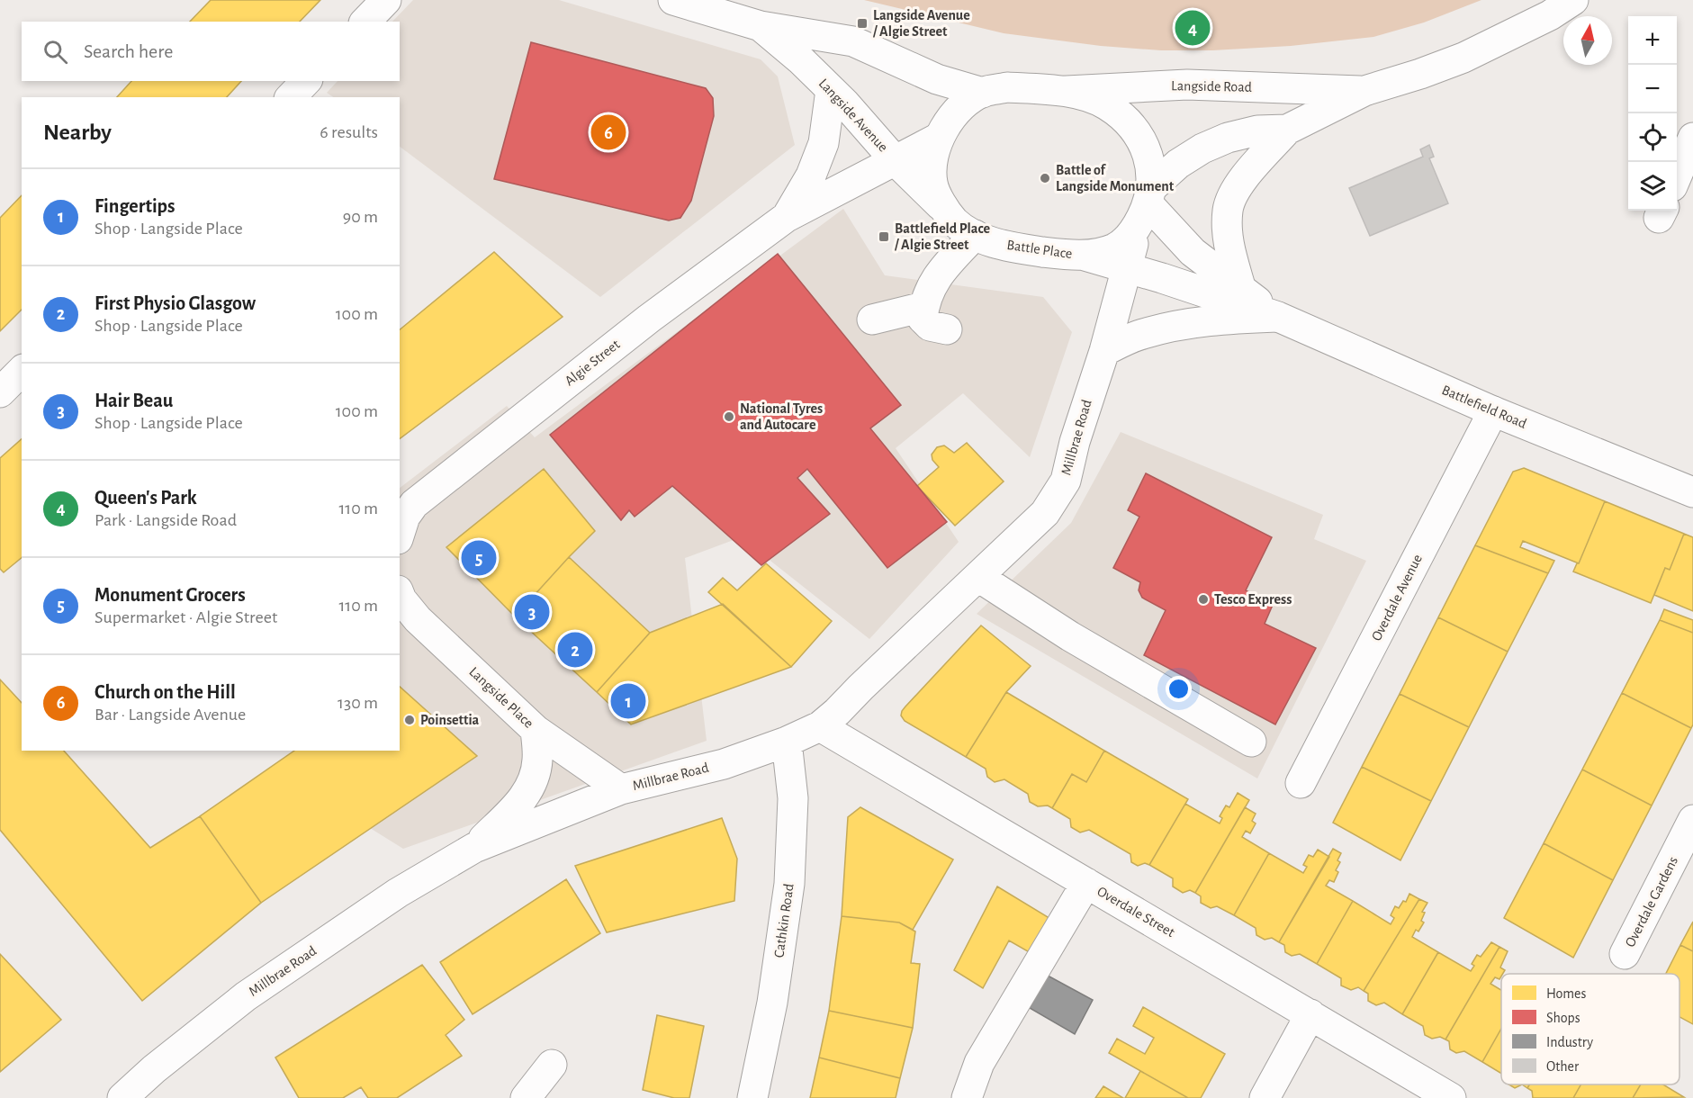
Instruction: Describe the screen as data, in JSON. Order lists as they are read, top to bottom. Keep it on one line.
{"streets":{"street":["Langside Road","Langside Avenue","Battle Place","Algie Street","Battlefield Road","Millbrae Road","Overdale Avenue","Langside Place","Overdale Gardens","Overdale Street","Cathkin Road"]},"crossings":[["Langside Road","Battle Place"],["Langside Road","Battlefield Road"],["Langside Road","Millbrae Road"],["Langside Avenue","Battle Place"],["Langside Avenue","Algie Street"],["Battle Place","Algie Street"],["Battle Place","Battlefield Road"],["Battle Place","Millbrae Road"],["Battlefield Road","Millbrae Road"],["Battlefield Road","Overdale Avenue"],["Millbrae Road","Langside Place"],["Millbrae Road","Overdale Street"],["Millbrae Road","Cathkin Road"]],"places":{"transit":["Langside Avenue / Algie Street","Battlefield Place / Algie Street"],"other":["Battle of Langside Monument","National Tyres and Autocare","Tesco Express","Poinsettia"]},"legend":["Homes","Shops","Industry","Other"],"north":"top","page":{"pins":["4","6","5","3","2","1"],"map_buttons":["+","−"],"search":"Search here","heading":["Nearby","6 results"],"list":[{"mark":"1","name":"Fingertips","note":"Shop · Langside Place","value":"90 m"},{"mark":"2","name":"First Physio Glasgow","note":"Shop · Langside Place","value":"100 m"},{"mark":"3","name":"Hair Beau","note":"Shop · Langside Place","value":"100 m"},{"mark":"4","name":"Queen's Park","note":"Park · Langside Road","value":"110 m"},{"mark":"5","name":"Monument Grocers","note":"Supermarket · Algie Street","value":"110 m"},{"mark":"6","name":"Church on the Hill","note":"Bar · Langside Avenue","value":"130 m"}]}}
